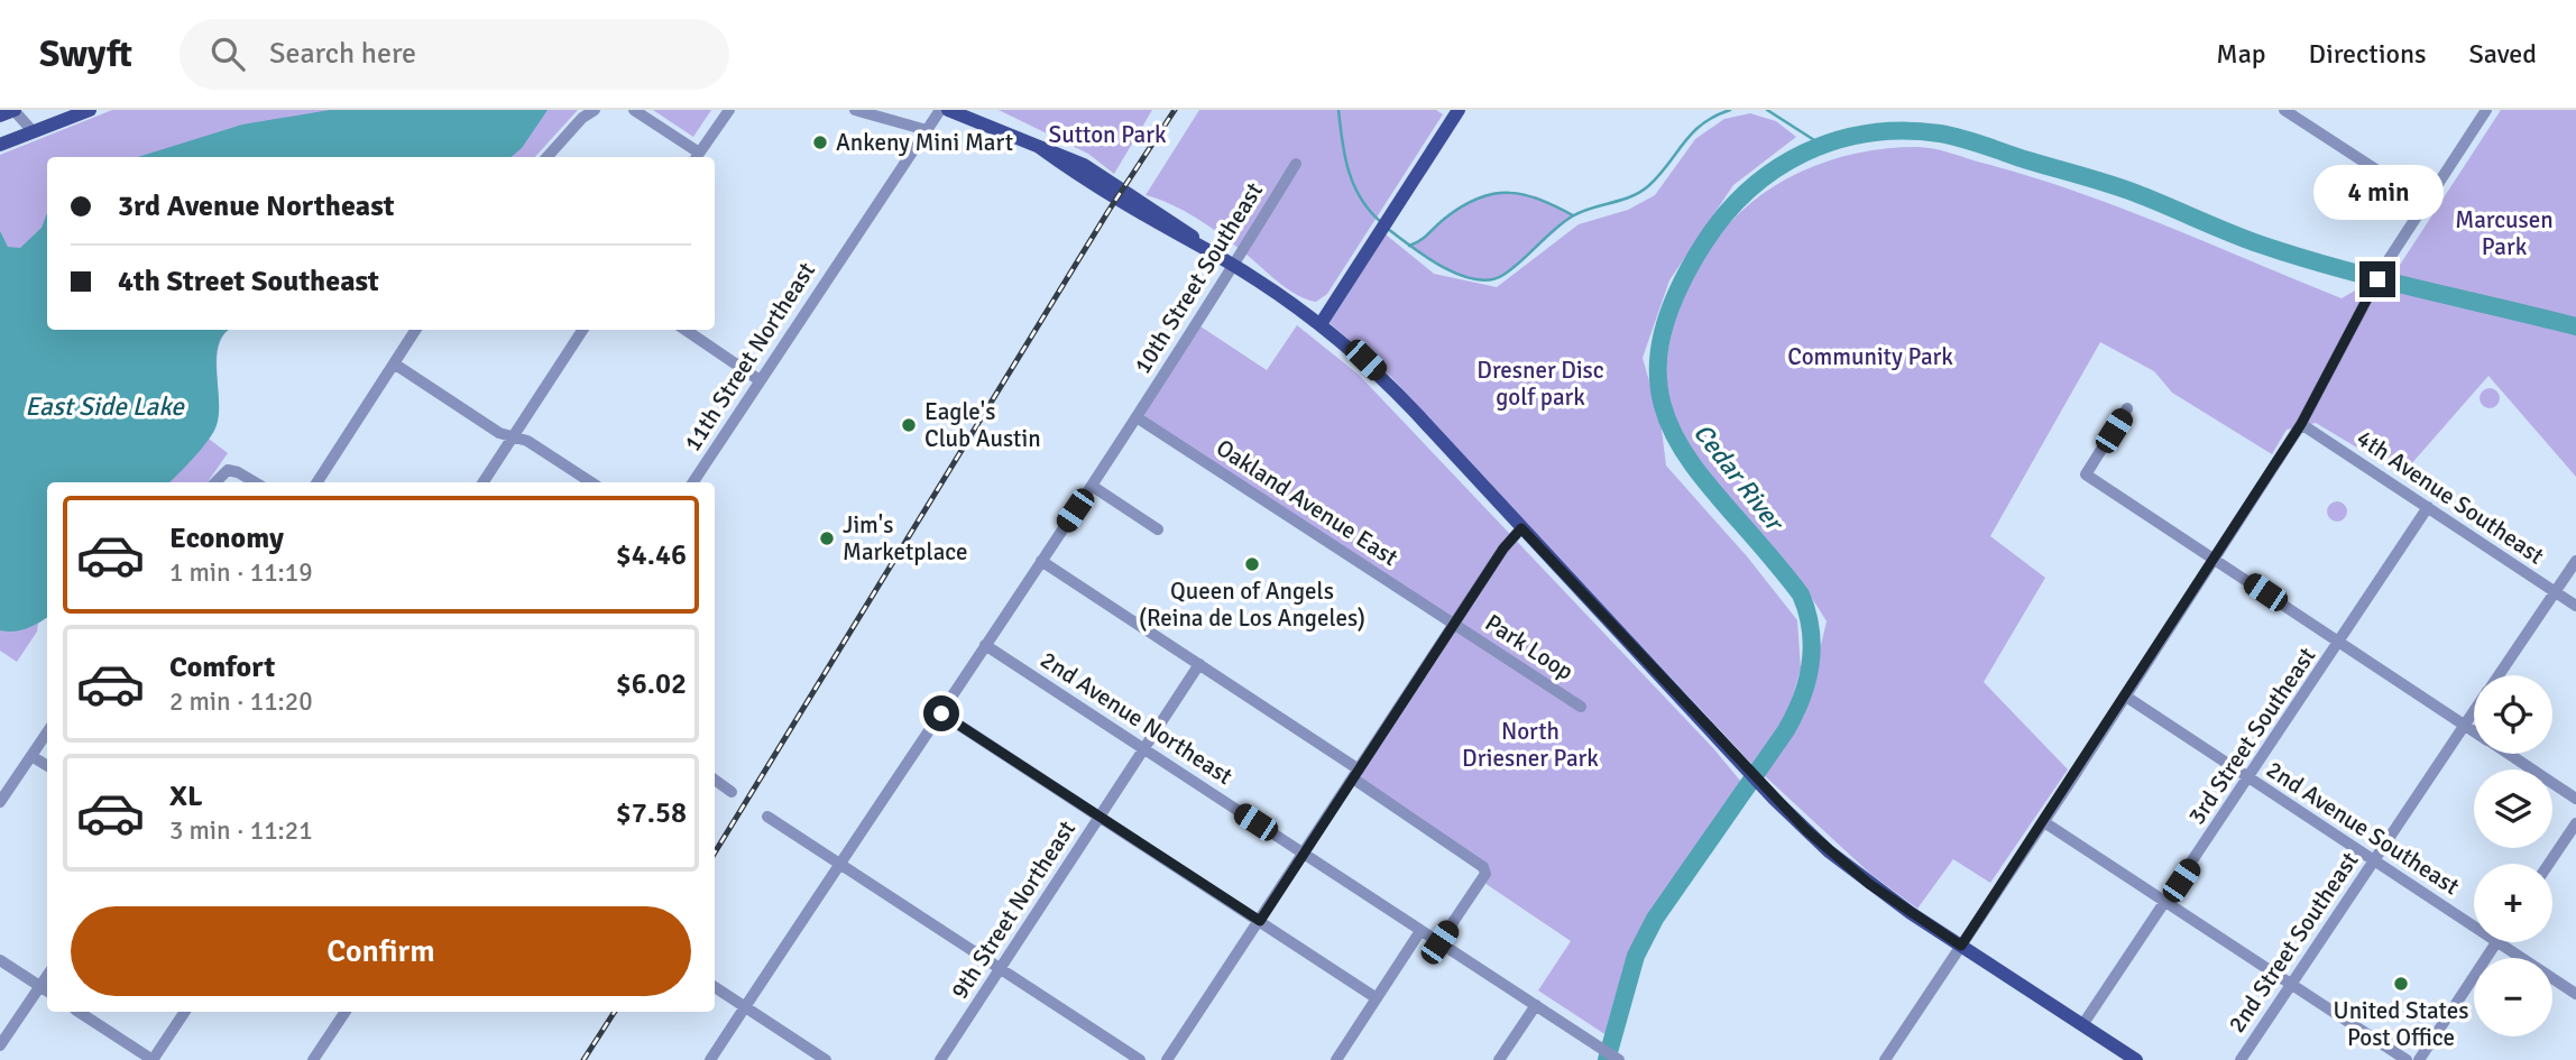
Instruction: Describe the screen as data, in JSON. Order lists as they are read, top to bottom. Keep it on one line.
{"streets":{"street":["10th Street Southeast","11th Street Northeast","4th Avenue Southeast","Oakland Avenue East","Park Loop","2nd Avenue Northeast","3rd Street Southeast","2nd Avenue Southeast","9th Street Northeast","2nd Street Southeast"]},"crossings":[["10th Street Southeast","Oakland Avenue East"],["10th Street Southeast","2nd Avenue Northeast"],["4th Avenue Southeast","3rd Street Southeast"],["4th Avenue Southeast","2nd Street Southeast"],["Oakland Avenue East","Park Loop"],["2nd Avenue Northeast","9th Street Northeast"],["3rd Street Southeast","2nd Avenue Southeast"],["2nd Avenue Southeast","2nd Street Southeast"]],"water":["East Side Lake","Cedar River"],"parks":["Sutton Park","Marcusen Park","Community Park","Dresner Disc golf park","North Driesner Park"],"places":["Ankeny Mini Mart","Eagle's Club Austin","Jim's Marketplace","Queen of Angels (Reina de Los Angeles)","United States Post Office"],"page":{"header":"Swyft","search":"Search here","nav":["Map","Directions","Saved"],"banner":["3rd Avenue Northeast","4th Street Southeast"],"bubble":"4 min","list":[{"name":"Economy","note":"1 min · 11:19","value":"$4.46"},{"name":"Comfort","note":"2 min · 11:20","value":"$6.02"},{"name":"XL","note":"3 min · 11:21","value":"$7.58"}],"map_buttons":["+","−"],"buttons":"Confirm"}}
